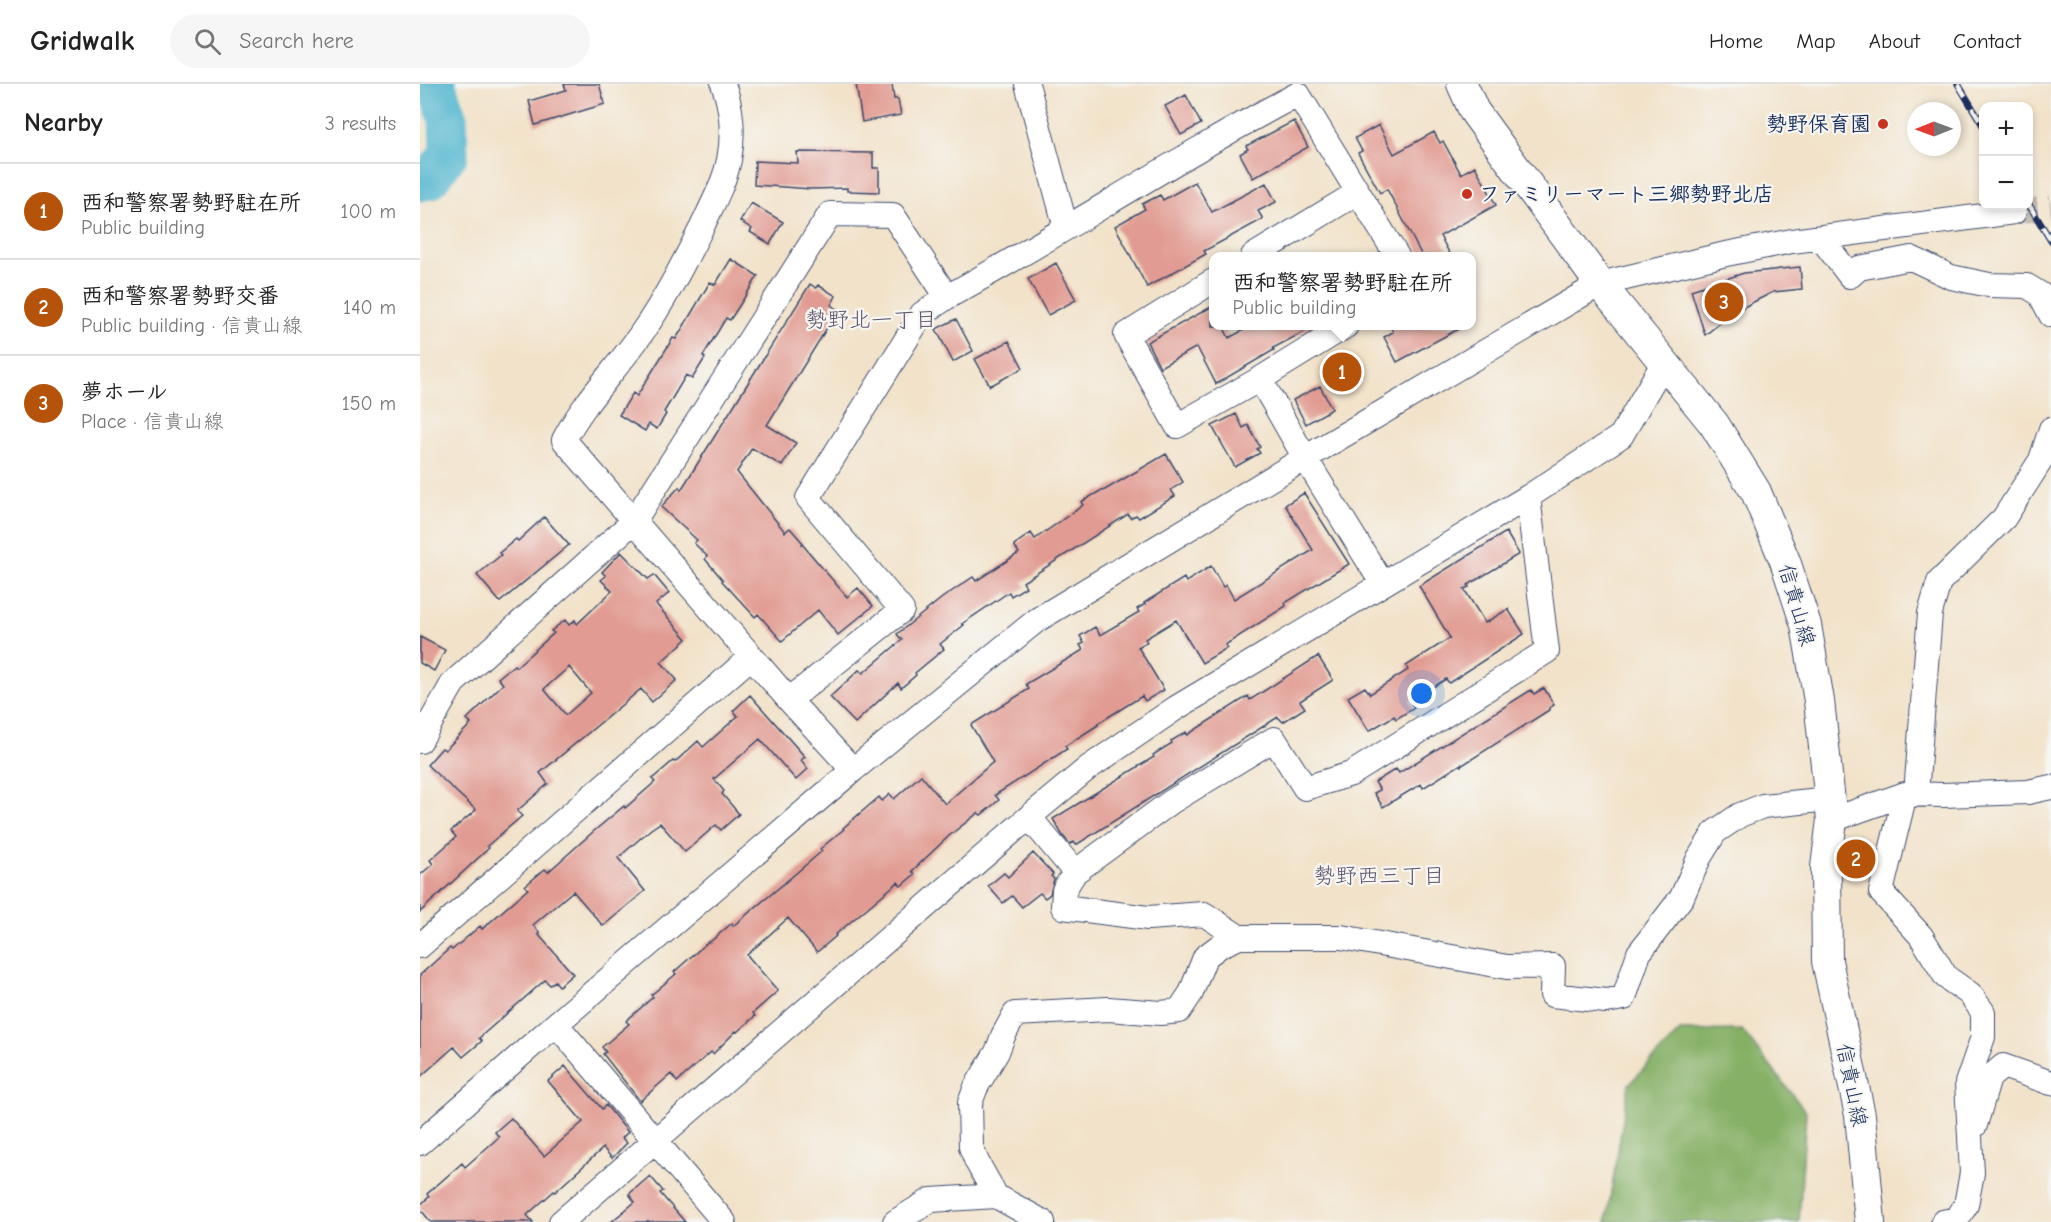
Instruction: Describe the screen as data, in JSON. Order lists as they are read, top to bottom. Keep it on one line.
{"streets":{"main road":["信貴山線"]},"districts":["勢野北一丁目","勢野西三丁目"],"places":["勢野保育園","ファミリーマート三郷勢野北店"],"north":"left","page":{"header":"Gridwalk","search":"Search here","nav":["Home","Map","About","Contact"],"heading":["Nearby","3 results"],"map_buttons":["+","−"],"list":[{"mark":"1","name":"西和警察署勢野駐在所","note":"Public building","value":"100 m"},{"mark":"2","name":"西和警察署勢野交番","note":"Public building · 信貴山線","value":"140 m"},{"mark":"3","name":"夢ホール","note":"Place · 信貴山線","value":"150 m"}],"popup":["西和警察署勢野駐在所","Public building"],"pins":["3","1","2"]}}
